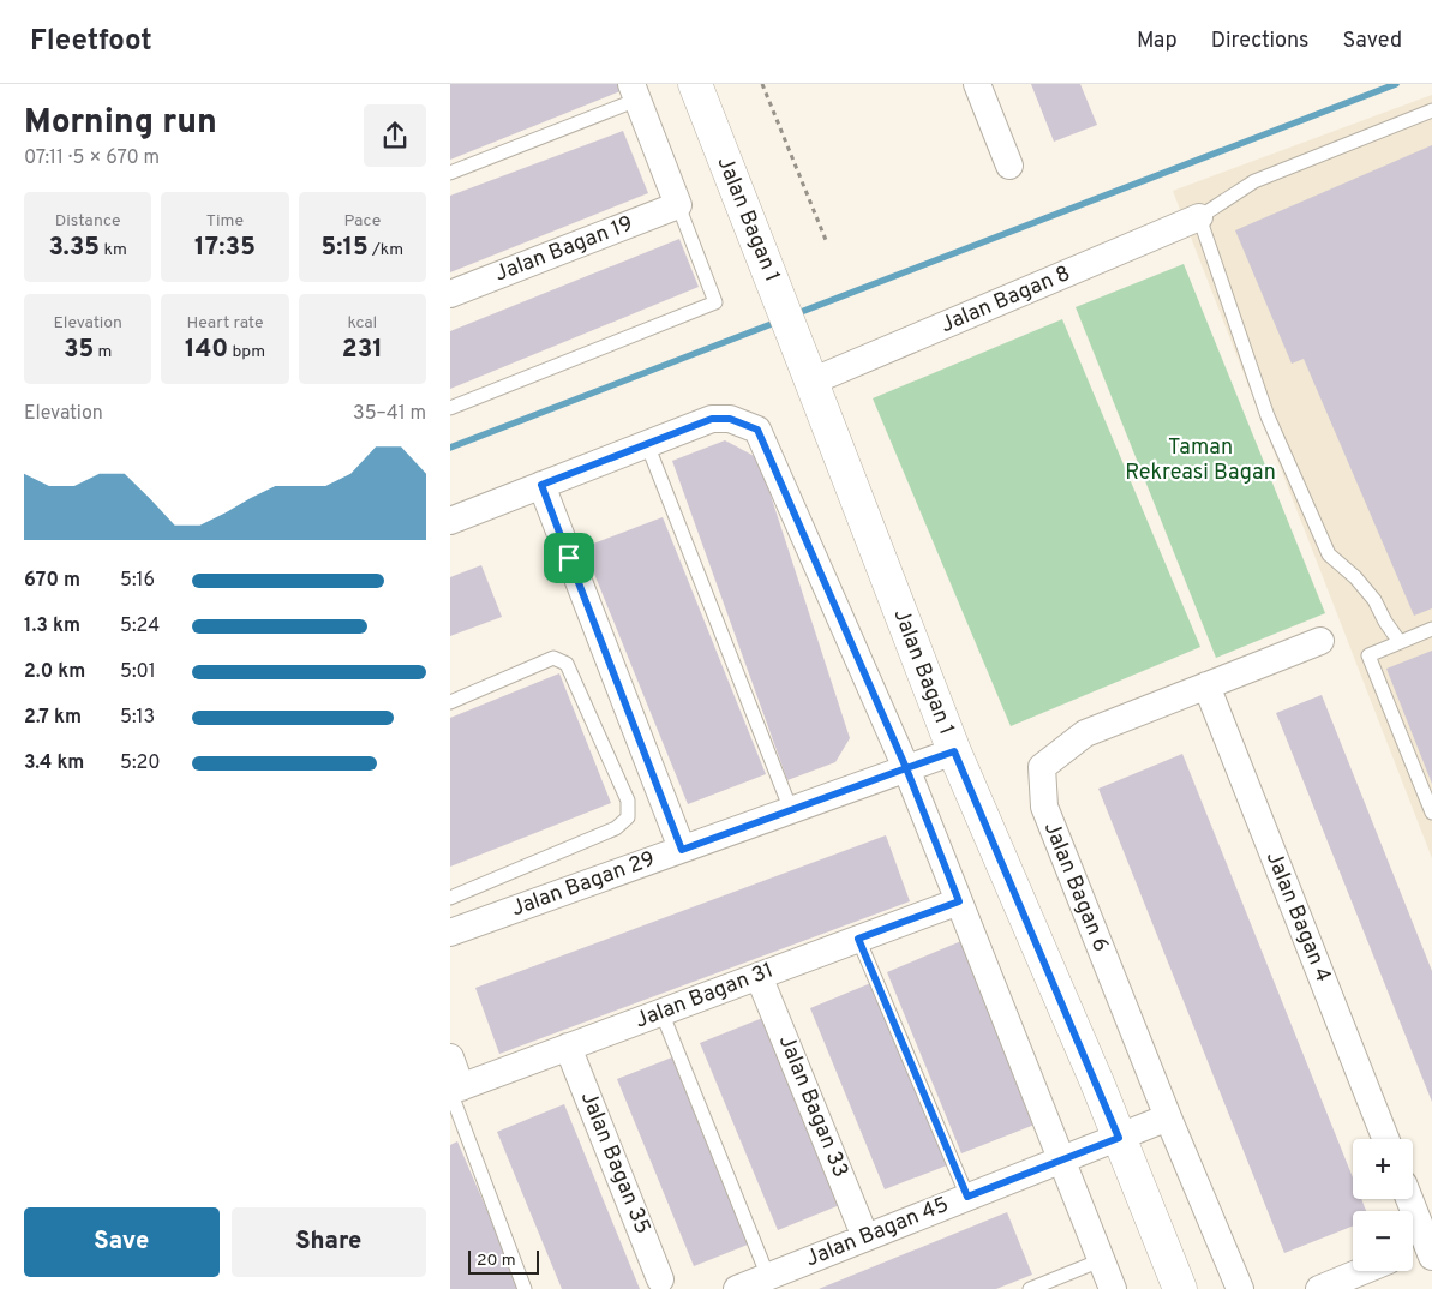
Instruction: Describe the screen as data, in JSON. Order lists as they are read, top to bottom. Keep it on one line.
{"streets":{"street":["Jalan Bagan 1","Jalan Bagan 19","Jalan Bagan 8","Jalan Bagan 29","Jalan Bagan 6","Jalan Bagan 4","Jalan Bagan 31","Jalan Bagan 33","Jalan Bagan 35","Jalan Bagan 45"]},"crossings":[["Jalan Bagan 1","Jalan Bagan 8"],["Jalan Bagan 1","Jalan Bagan 29"],["Jalan Bagan 1","Jalan Bagan 45"],["Jalan Bagan 6","Jalan Bagan 4"],["Jalan Bagan 6","Jalan Bagan 45"],["Jalan Bagan 31","Jalan Bagan 33"],["Jalan Bagan 31","Jalan Bagan 35"],["Jalan Bagan 33","Jalan Bagan 45"]],"parks":["Taman Rekreasi Bagan"],"scale_bar":"20 m","page":{"header":"Fleetfoot","nav":["Map","Directions","Saved"],"heading":["Morning run","07:11 · 5 × 670 m"],"stats":[["Distance","3.35 km"],["Time","17:35"],["Pace","5:15 /km"],["Elevation","35 m"],["Heart rate","140 bpm"],["kcal","231"]],"chart":["Elevation","35–41 m"],"list":[{"name":"670 m","note":"5:16"},{"name":"1.3 km","note":"5:24"},{"name":"2.0 km","note":"5:01"},{"name":"2.7 km","note":"5:13"},{"name":"3.4 km","note":"5:20"}],"map_buttons":["+","−"],"buttons":["Save","Share"],"scale":"20 m"}}
